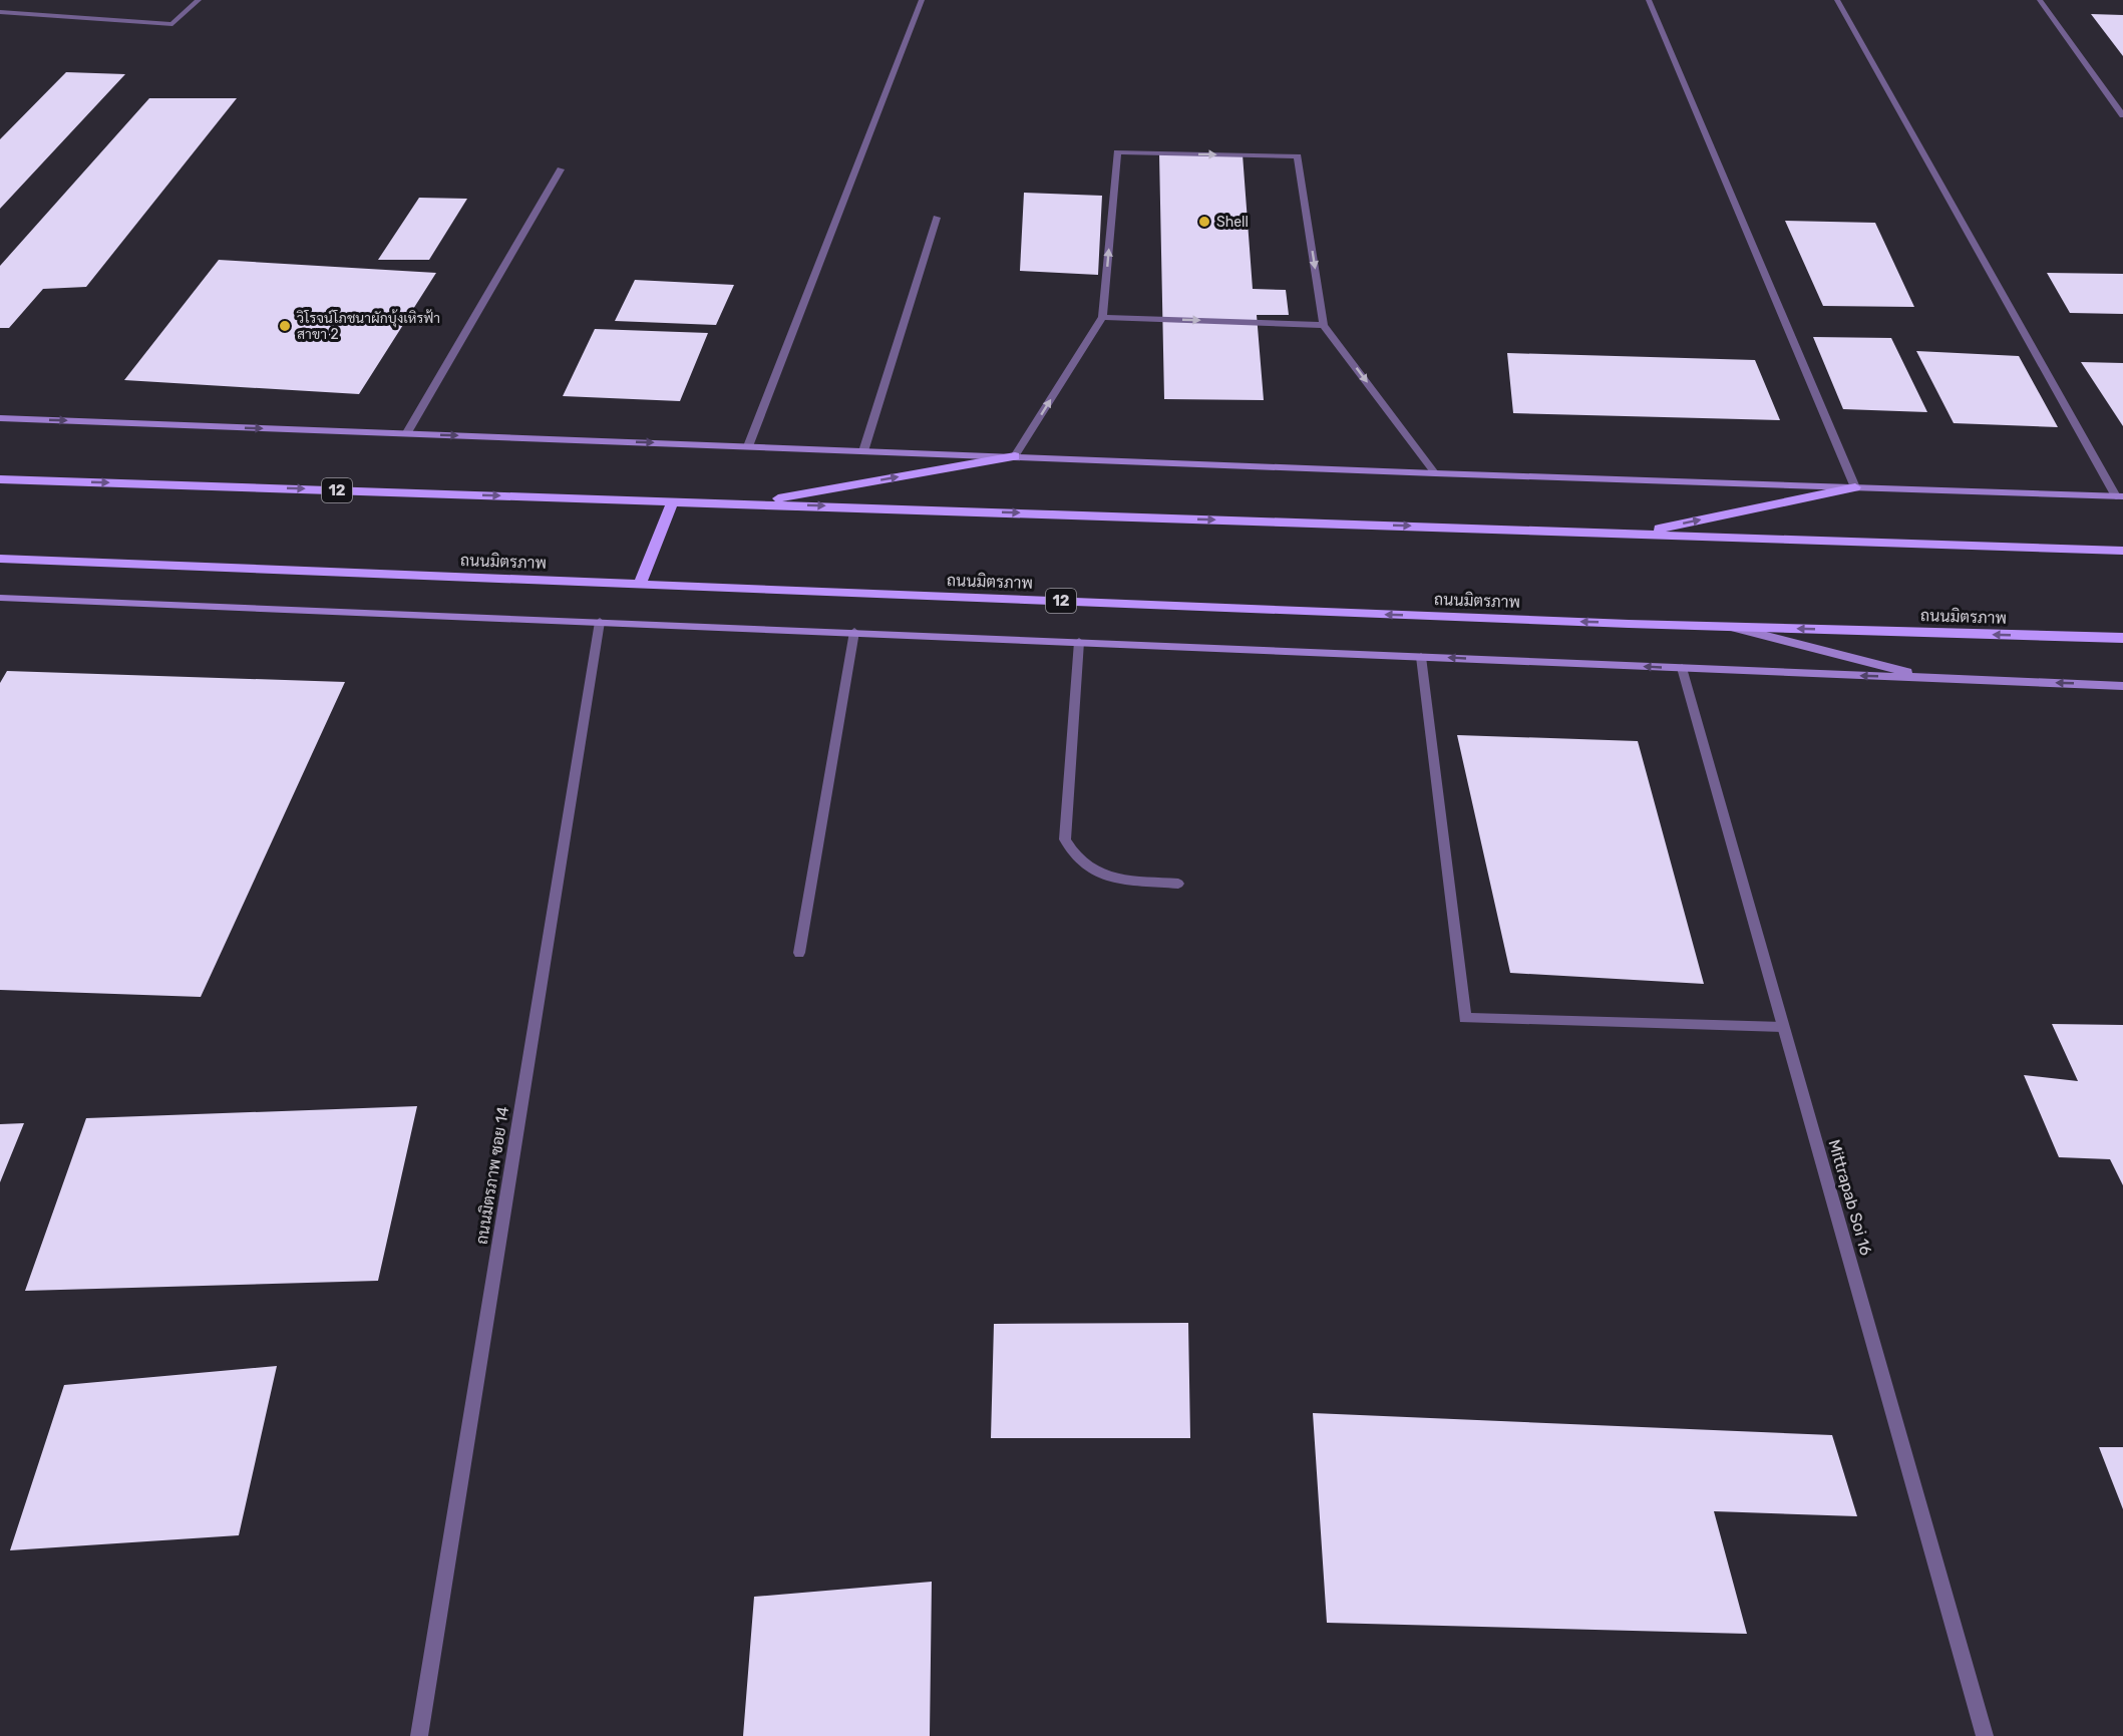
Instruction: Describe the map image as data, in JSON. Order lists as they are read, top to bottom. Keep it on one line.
{"streets":{"main road":["12","ถนนมิตรภาพ"],"street":["ถนนมิตรภาพ ซอย 14","Mittrapab Soi 16"]},"places":["Shell","วิโรจน์โภชนาผักบุ้งเหิรฟ้า สาขา 2"]}
